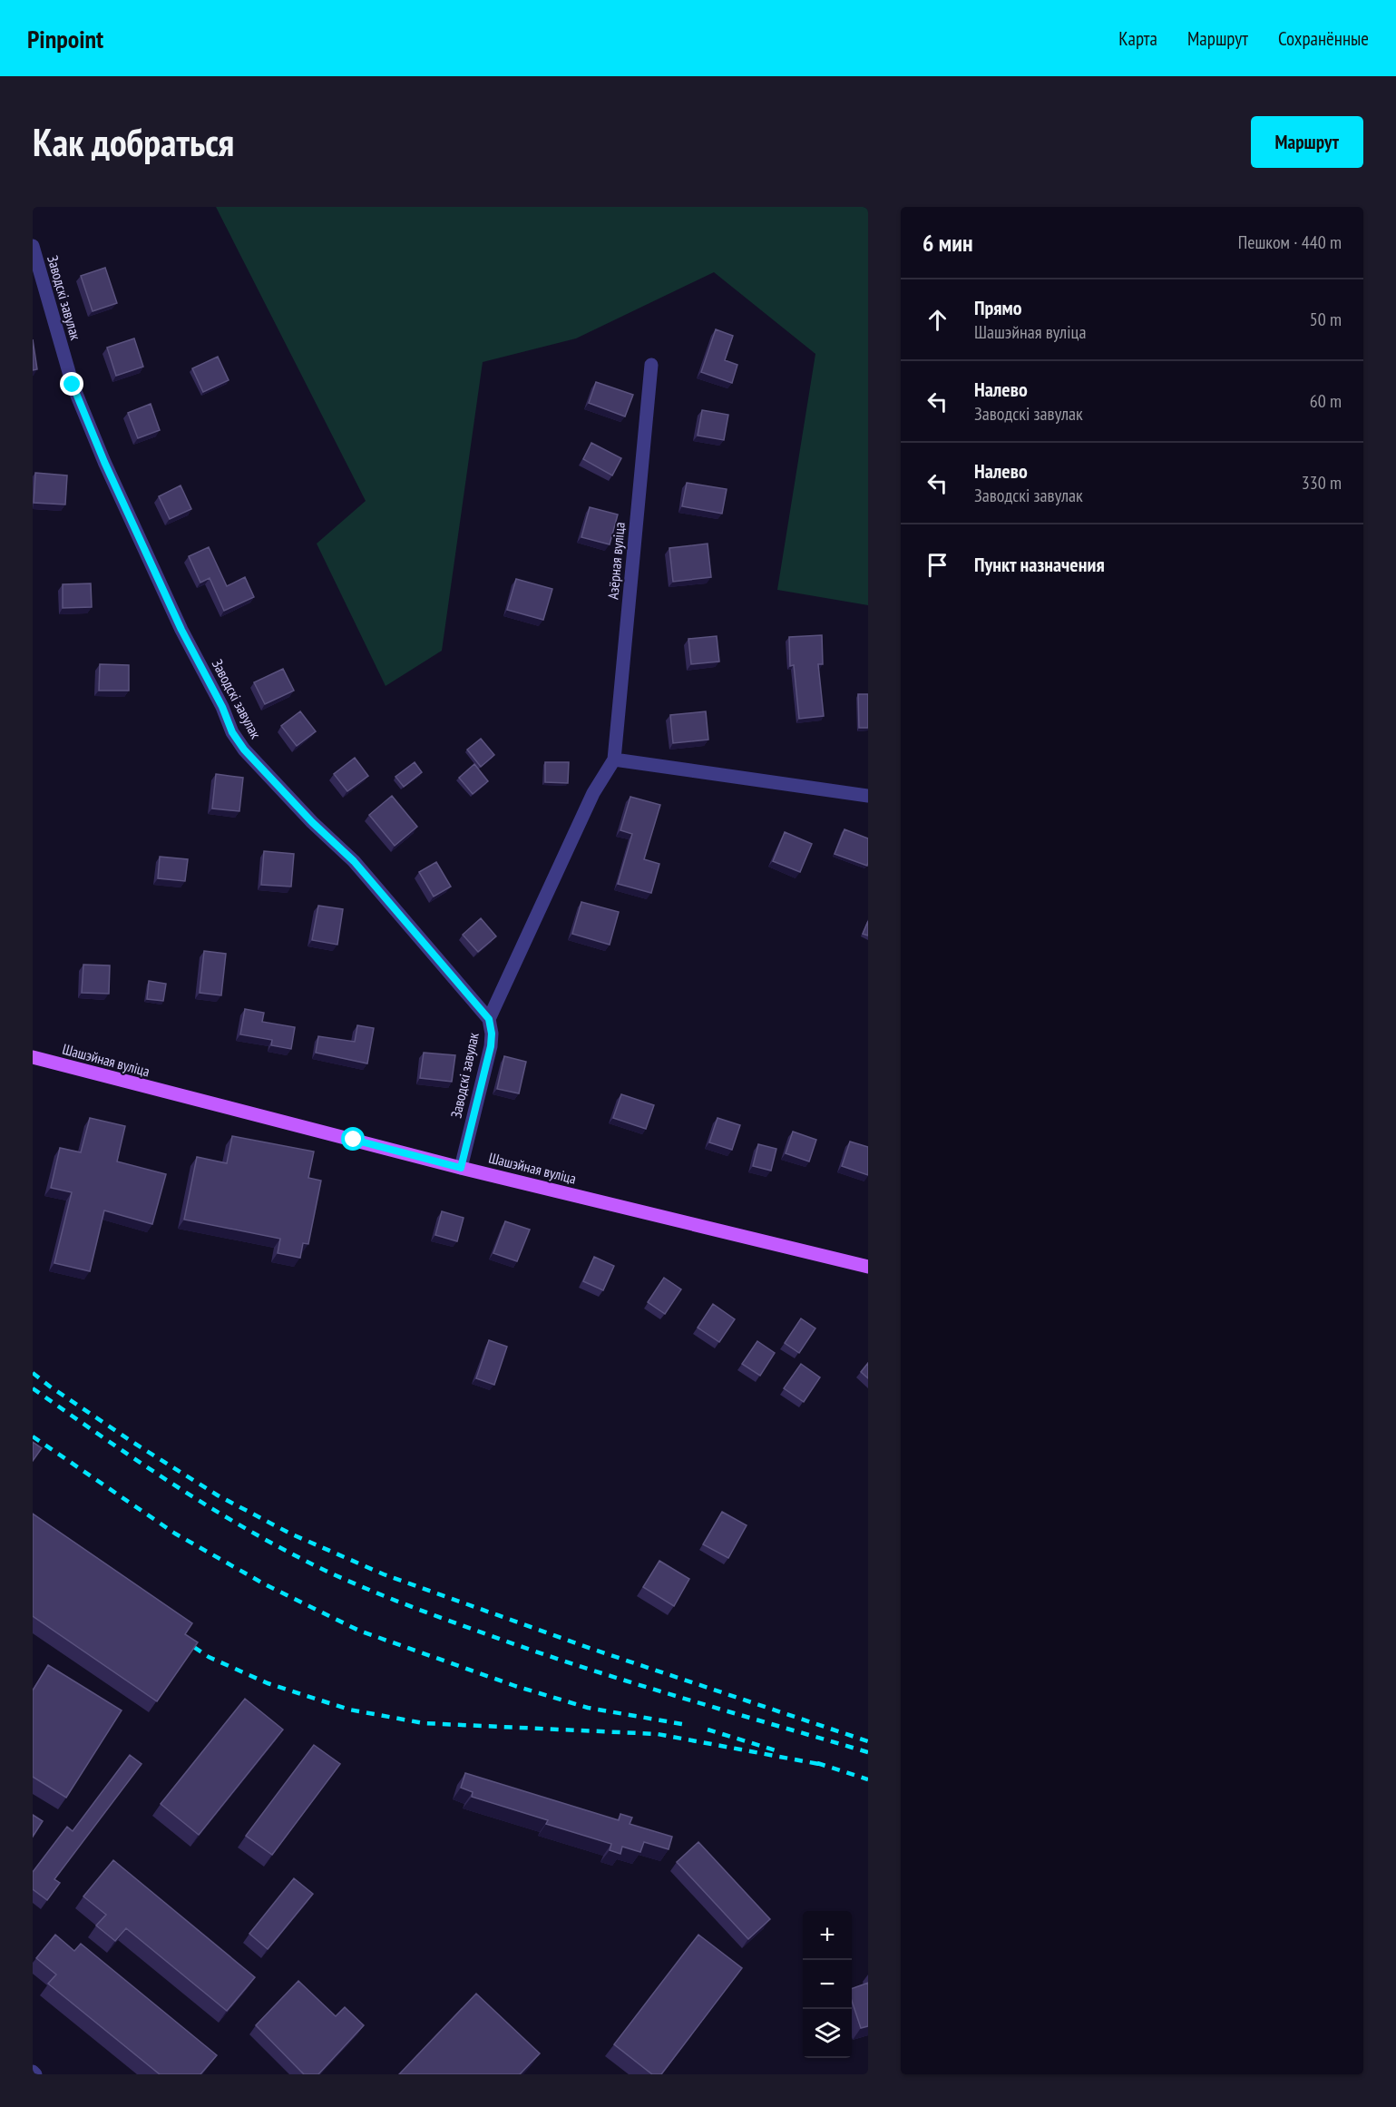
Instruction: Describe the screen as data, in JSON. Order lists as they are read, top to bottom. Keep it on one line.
{"streets":{"main road":["Шашэйная вуліца"],"street":["Заводскі завулак","Азёрная вуліца"]},"crossings":[["Заводскі завулак","Азёрная вуліца"],["Заводскі завулак","Шашэйная вуліца"]],"page":{"header":"Pinpoint","nav":["Карта","Маршрут","Сохранённые"],"buttons":"Маршрут","title":"Как добраться","heading":["6 мин","Пешком · 440 m"],"list":[["Прямо","Шашэйная вуліца","50 m"],["Налево","Заводскі завулак","60 m"],["Налево","Заводскі завулак","330 m"],"Пункт назначения"],"map_buttons":["+","−"]}}
